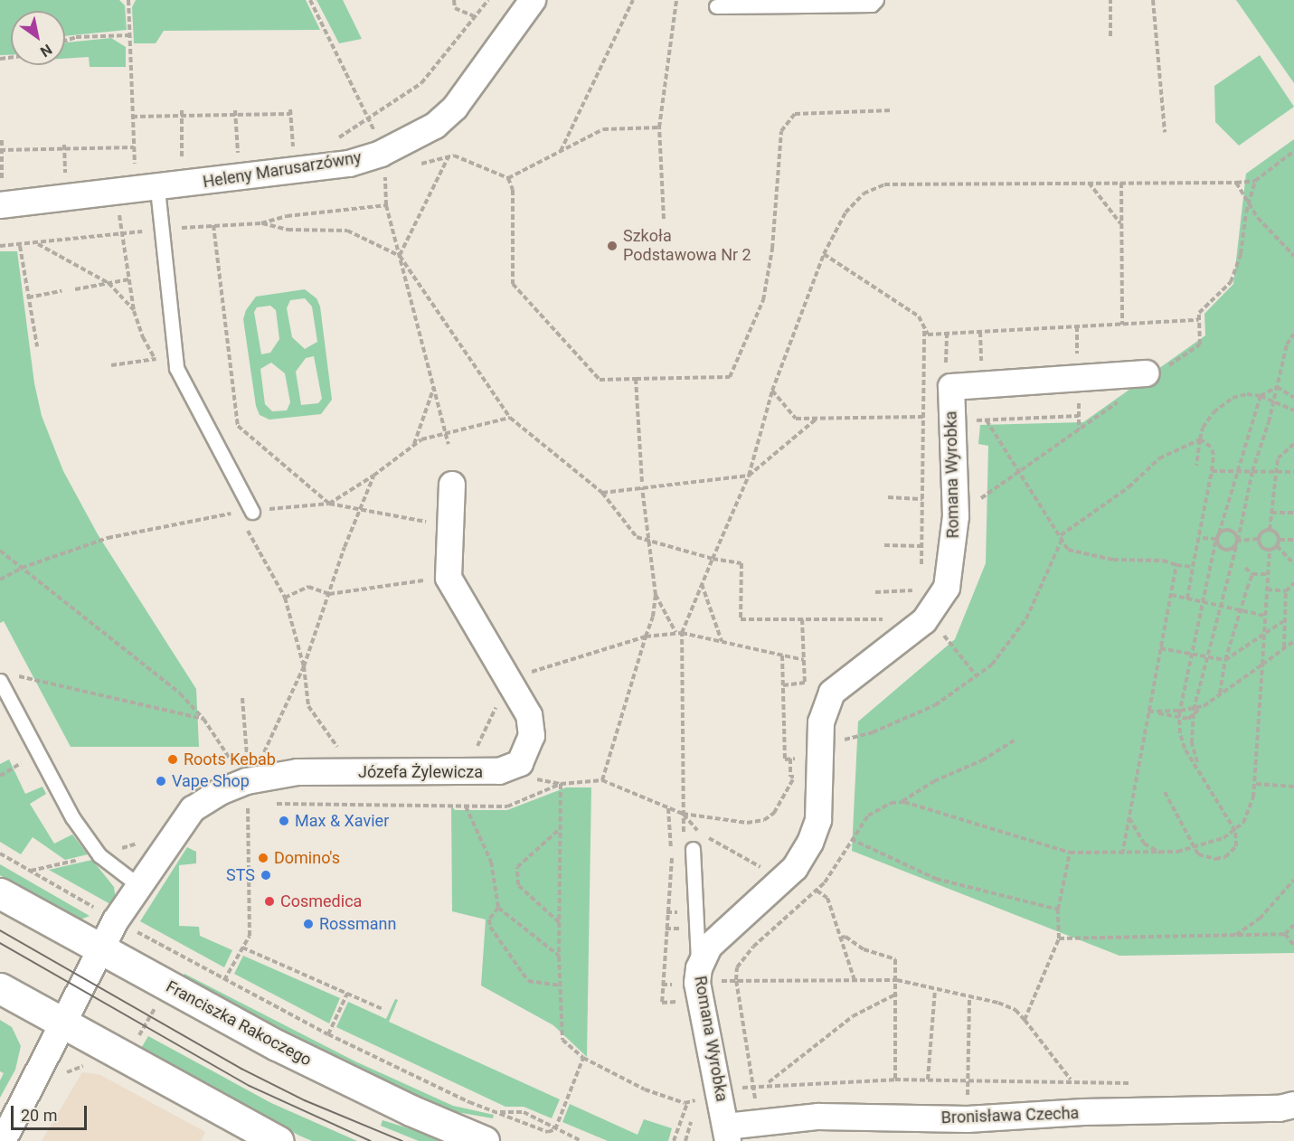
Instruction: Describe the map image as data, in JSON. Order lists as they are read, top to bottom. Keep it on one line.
{"streets":{"main road":["Franciszka Rakoczego"],"street":["Heleny Marusarzówny","Romana Wyrobka","Józefa Żylewicza","Bronisława Czecha"]},"crossings":[["Romana Wyrobka","Bronisława Czecha"],["Józefa Żylewicza","Franciszka Rakoczego"]],"places":["Szkoła Podstawowa Nr 2","Roots Kebab","Vape Shop","Max & Xavier","Domino's","STS","Cosmedica","Rossmann"],"scale_bar":"20 m","north":"bottom right"}
